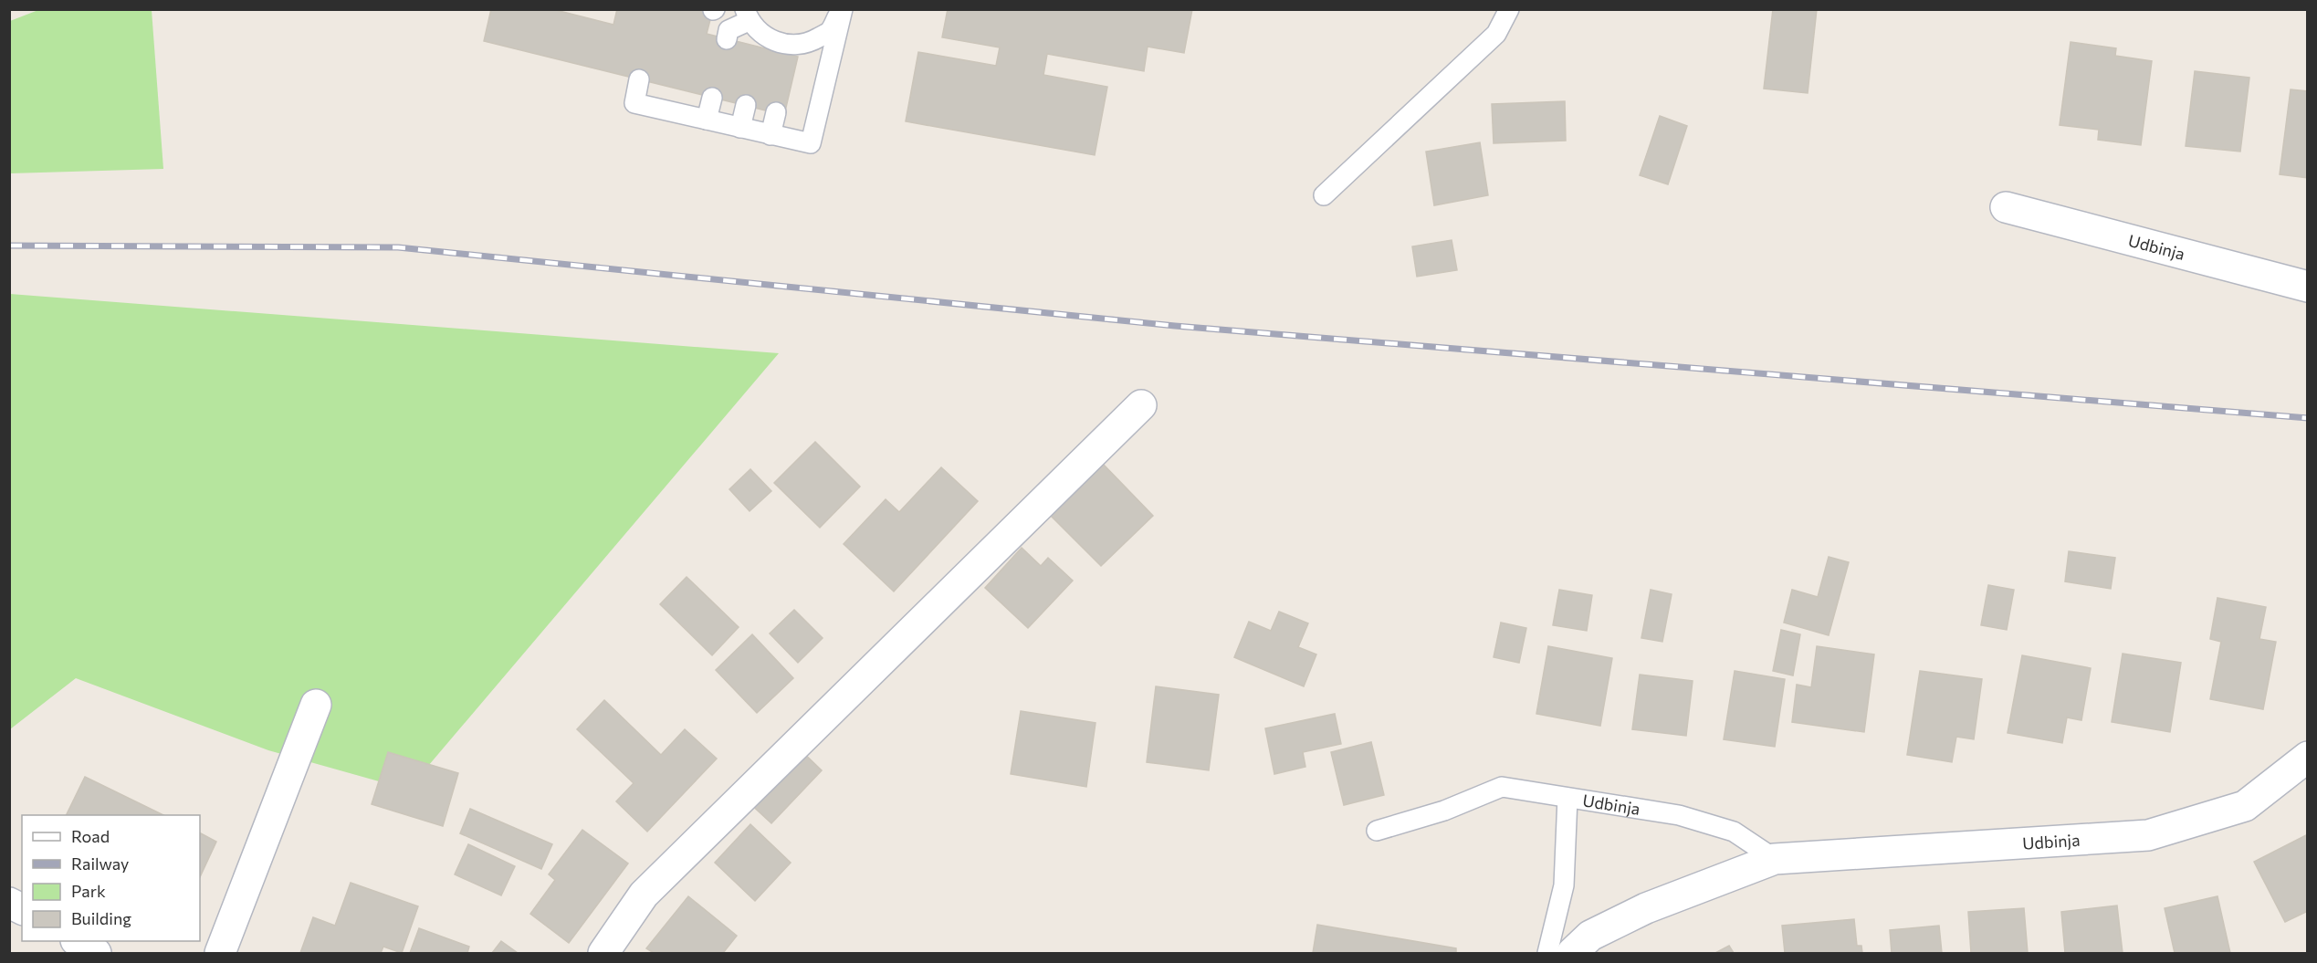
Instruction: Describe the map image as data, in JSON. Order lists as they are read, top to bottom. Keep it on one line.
{"streets":{"street":["Udbinja"]},"legend":["Road","Railway","Park","Building"]}
